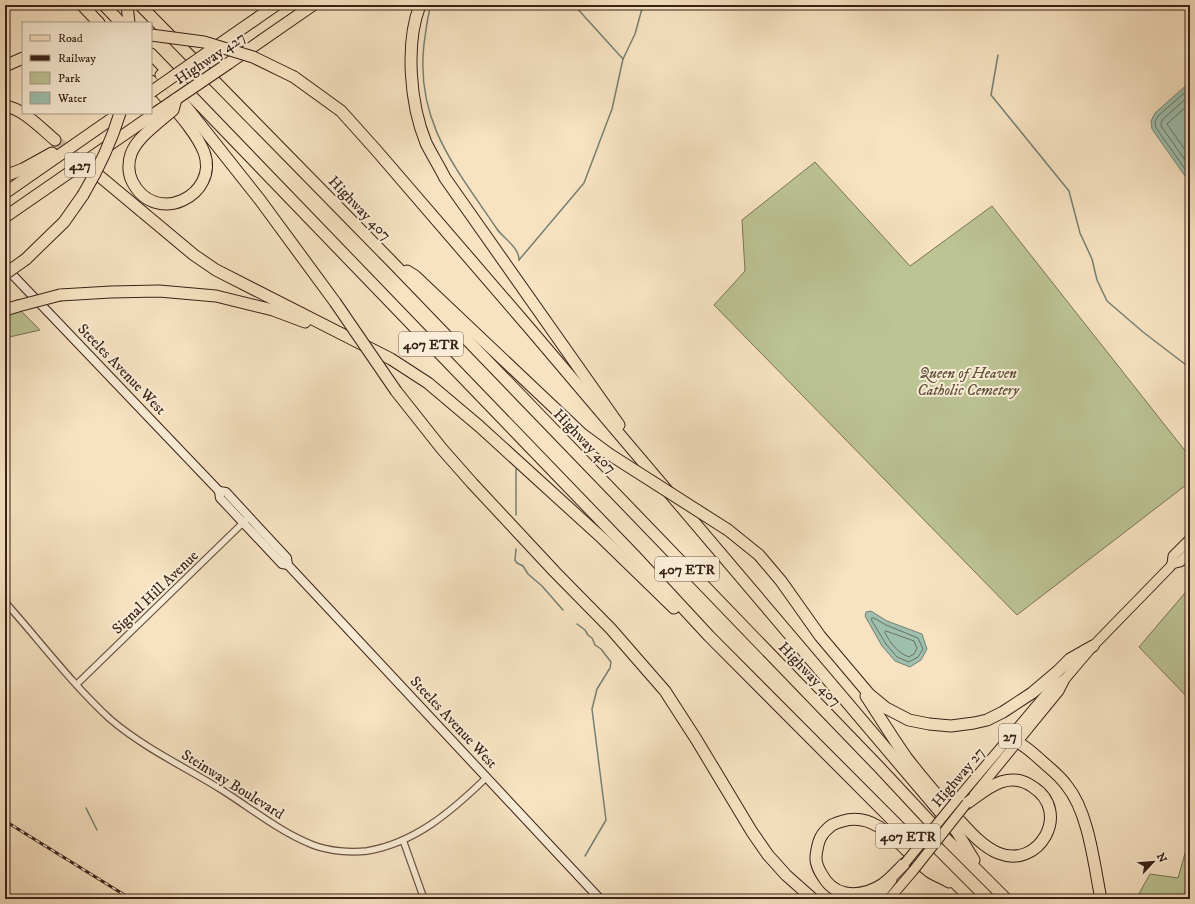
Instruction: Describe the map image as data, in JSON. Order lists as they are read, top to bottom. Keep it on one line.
{"streets":{"highway":["Highway 427","427","Highway 407","407 ETR"],"main road":["Steeles Avenue West","27","Highway 27"],"street":["Signal Hill Avenue","Steinway Boulevard"]},"crossings":[["Highway 427","427"],["Steeles Avenue West","Signal Hill Avenue"],["Steeles Avenue West","Steinway Boulevard"],["Signal Hill Avenue","Steinway Boulevard"]],"parks":["Queen of Heaven Catholic Cemetery"],"legend":["Road","Railway","Park","Water"],"north":"top right"}
